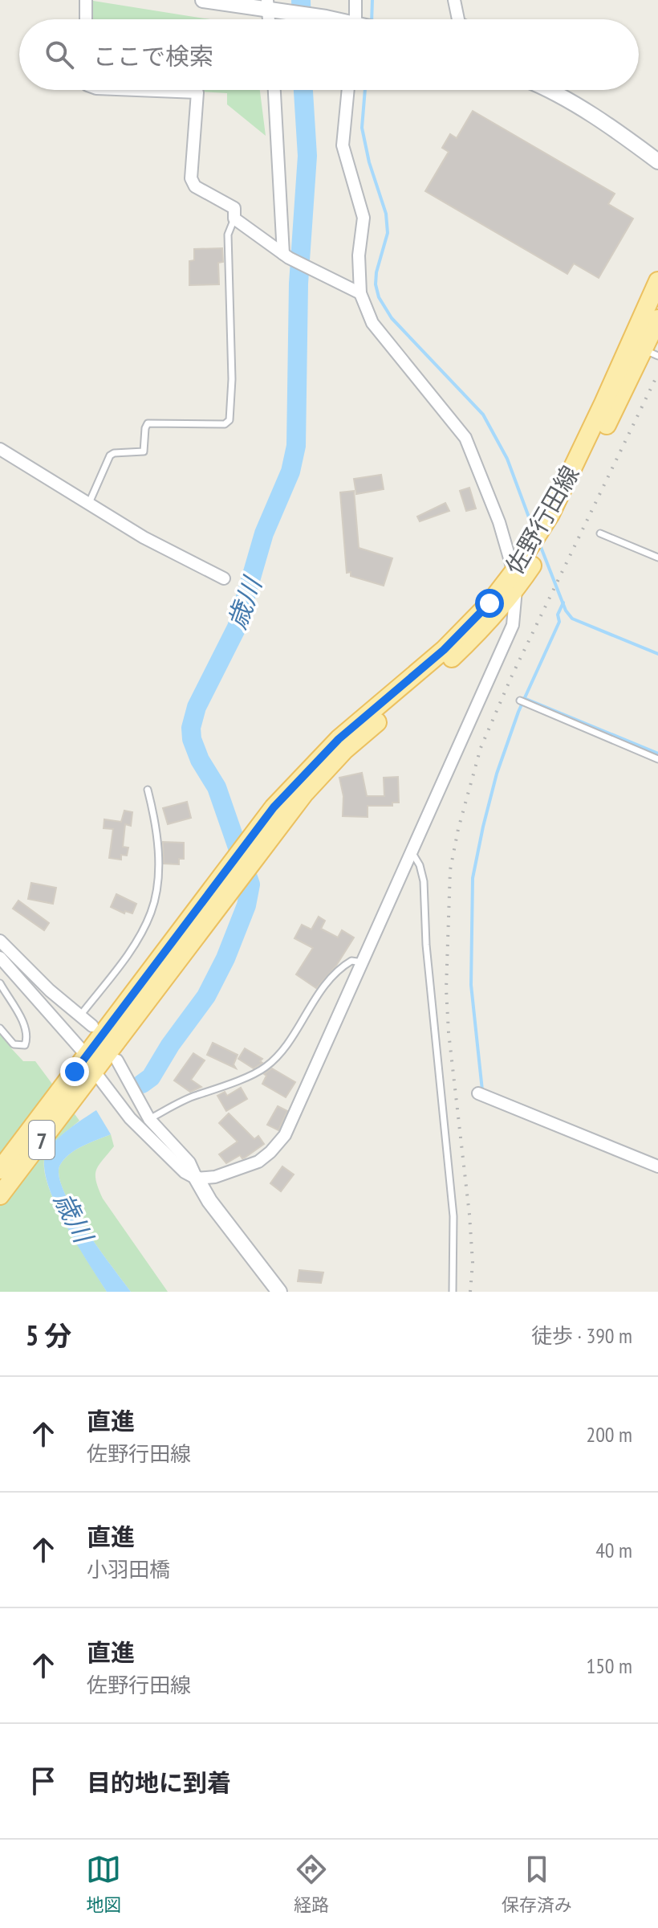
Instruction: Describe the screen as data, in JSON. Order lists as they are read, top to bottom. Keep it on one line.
{"streets":{"main road":["佐野行田線","7"]},"crossings":[["佐野行田線","7"]],"water":["歳川"],"page":{"search":"ここで検索","heading":["5 分","徒歩 · 390 m"],"list":[["直進","佐野行田線","200 m"],["直進","小羽田橋","40 m"],["直進","佐野行田線","150 m"],"目的地に到着"],"nav":["地図","経路","保存済み"]}}
